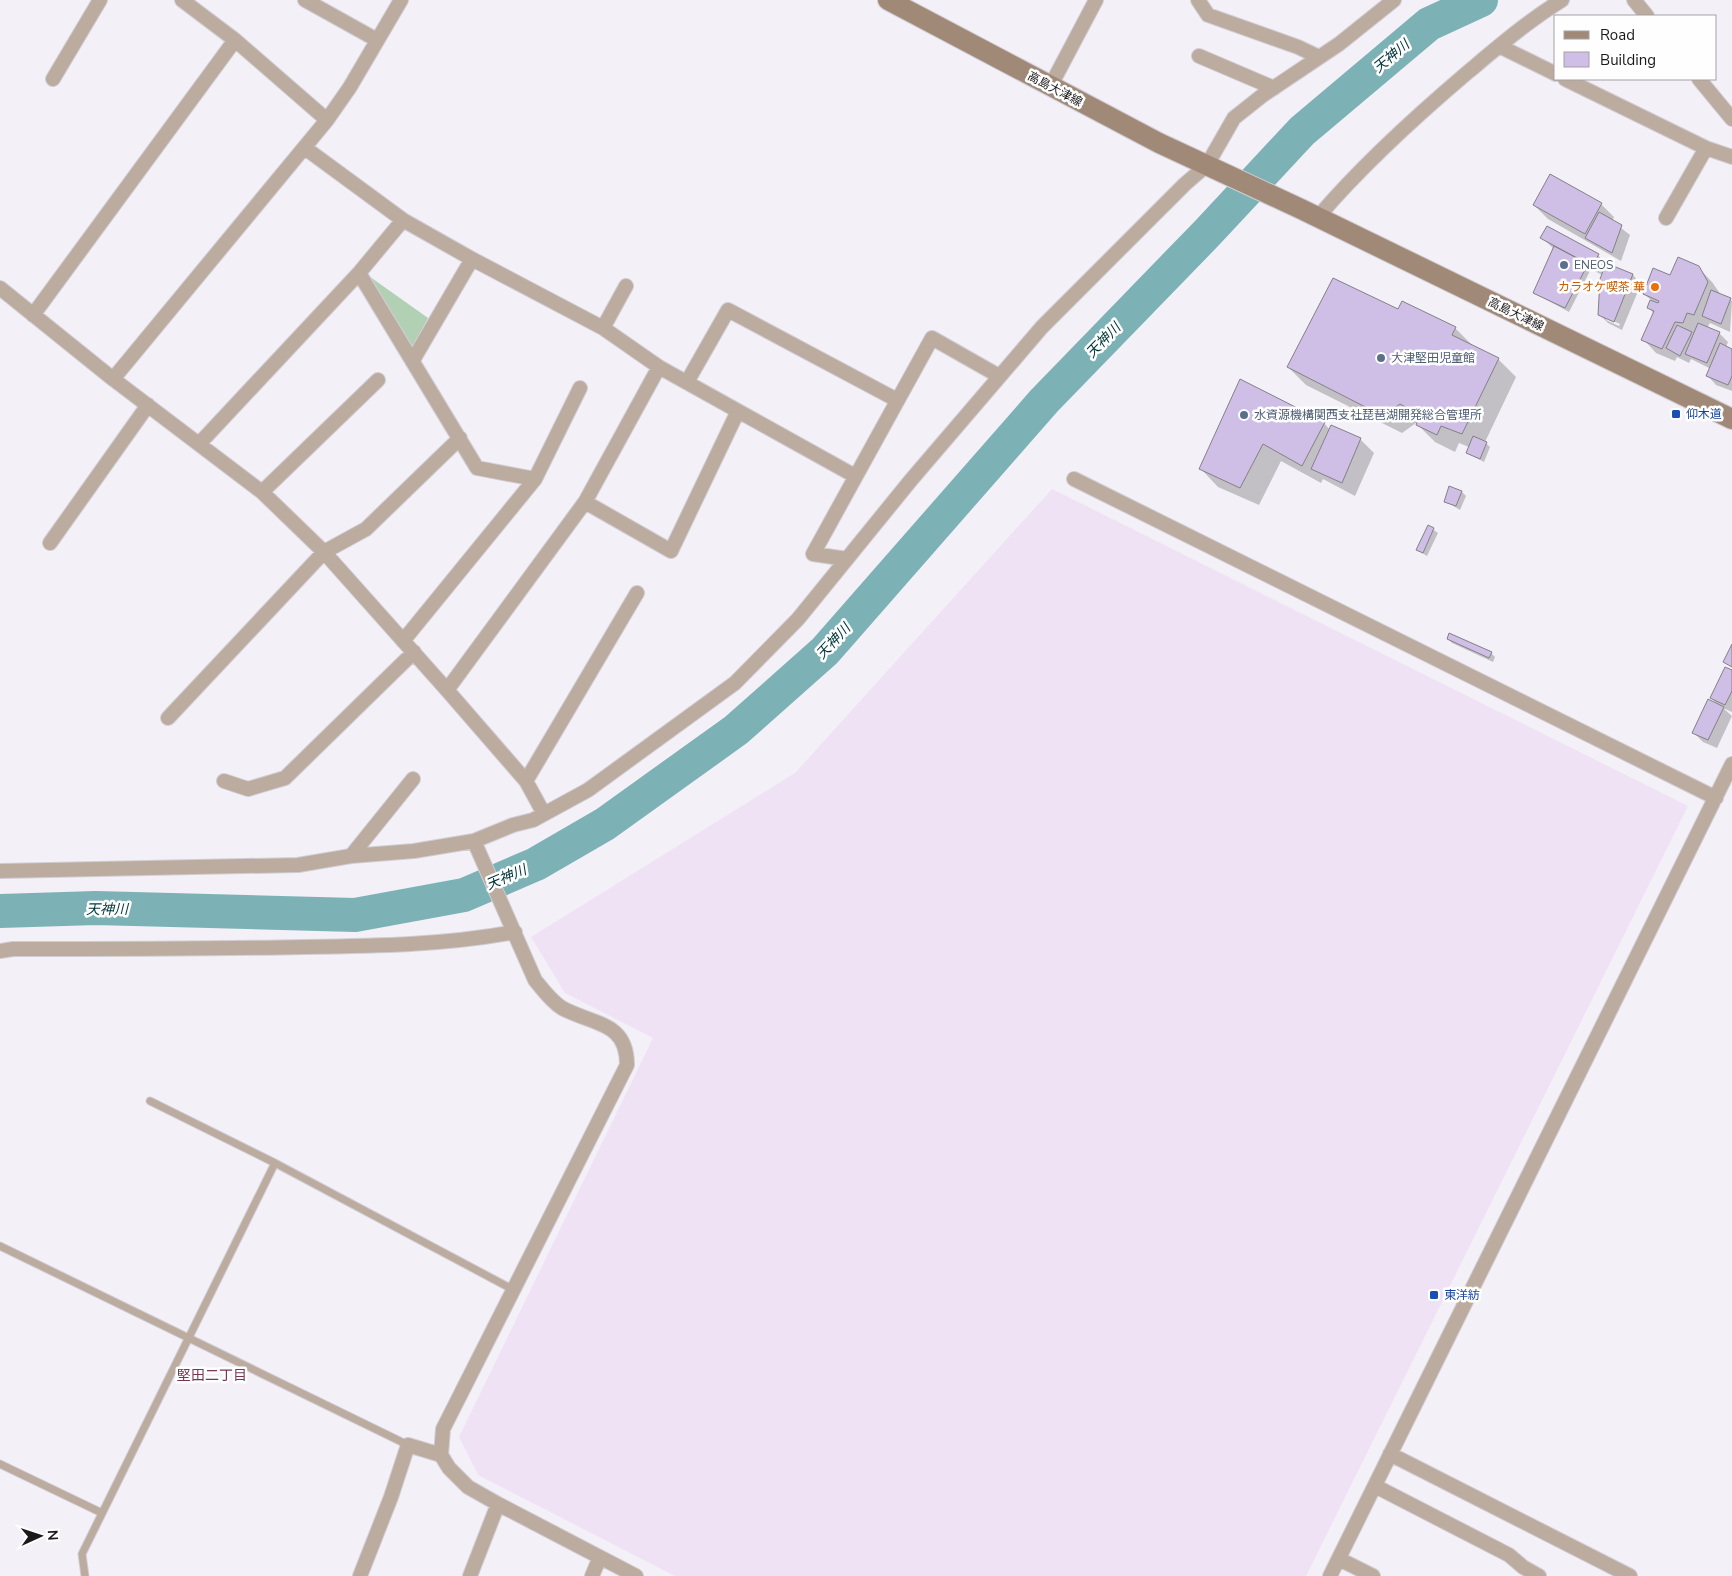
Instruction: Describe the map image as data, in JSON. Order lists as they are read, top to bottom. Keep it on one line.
{"streets":{"main road":["高島大津線"]},"districts":["堅田二丁目"],"water":["天神川"],"places":{"other":["ENEOS","カラオケ喫茶 華","大津堅田児童館","水資源機構関西支社琵琶湖開発総合管理所"],"transit":["仰木道","東洋紡"]},"legend":["Road","Building"],"north":"right"}
